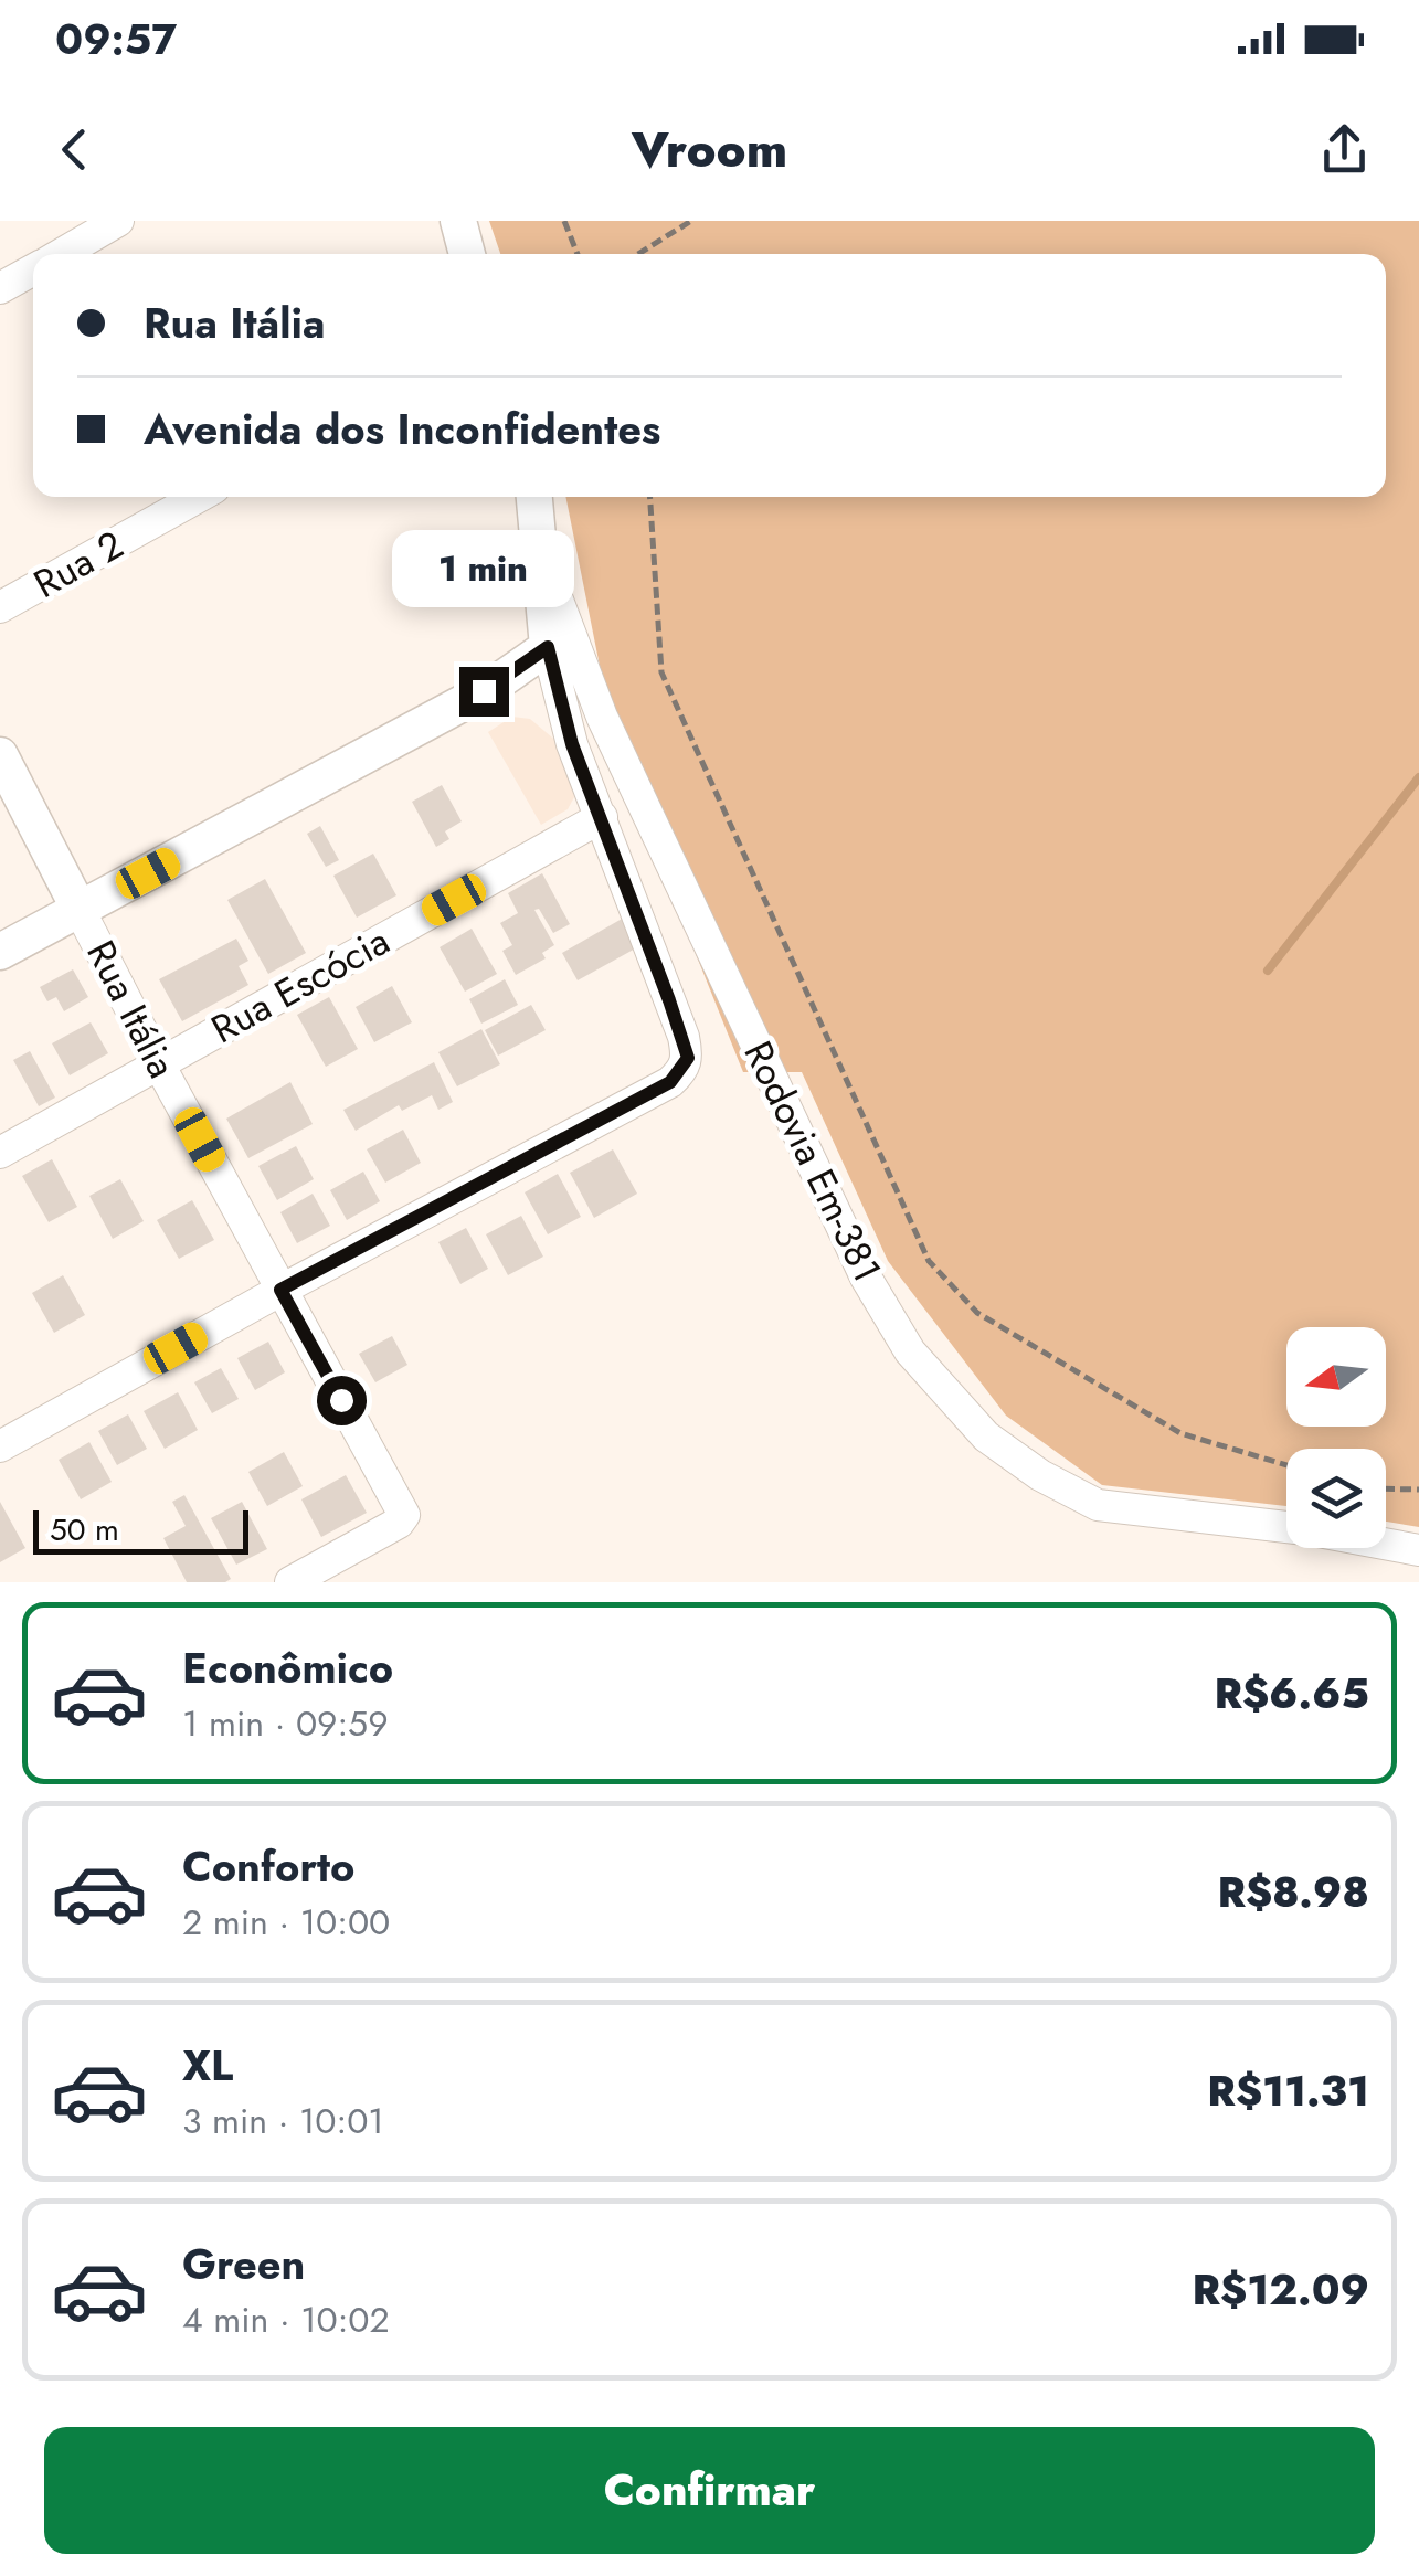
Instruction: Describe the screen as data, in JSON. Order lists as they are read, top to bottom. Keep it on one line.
{"streets":{"street":["Rua 2","Rua Escócia","Rua Itália","Rodovia Em-381"]},"crossings":[["Rua Escócia","Rua Itália"]],"scale_bar":"50 m","north":"left","page":{"status":"09:57","header":"Vroom","banner":["Rua Itália","Avenida dos Inconfidentes"],"bubble":"1 min","scale":"50 m","list":[{"name":"Econômico","note":"1 min · 09:59","value":"R$6.65"},{"name":"Conforto","note":"2 min · 10:00","value":"R$8.98"},{"name":"XL","note":"3 min · 10:01","value":"R$11.31"},{"name":"Green","note":"4 min · 10:02","value":"R$12.09"}],"buttons":"Confirmar"}}
